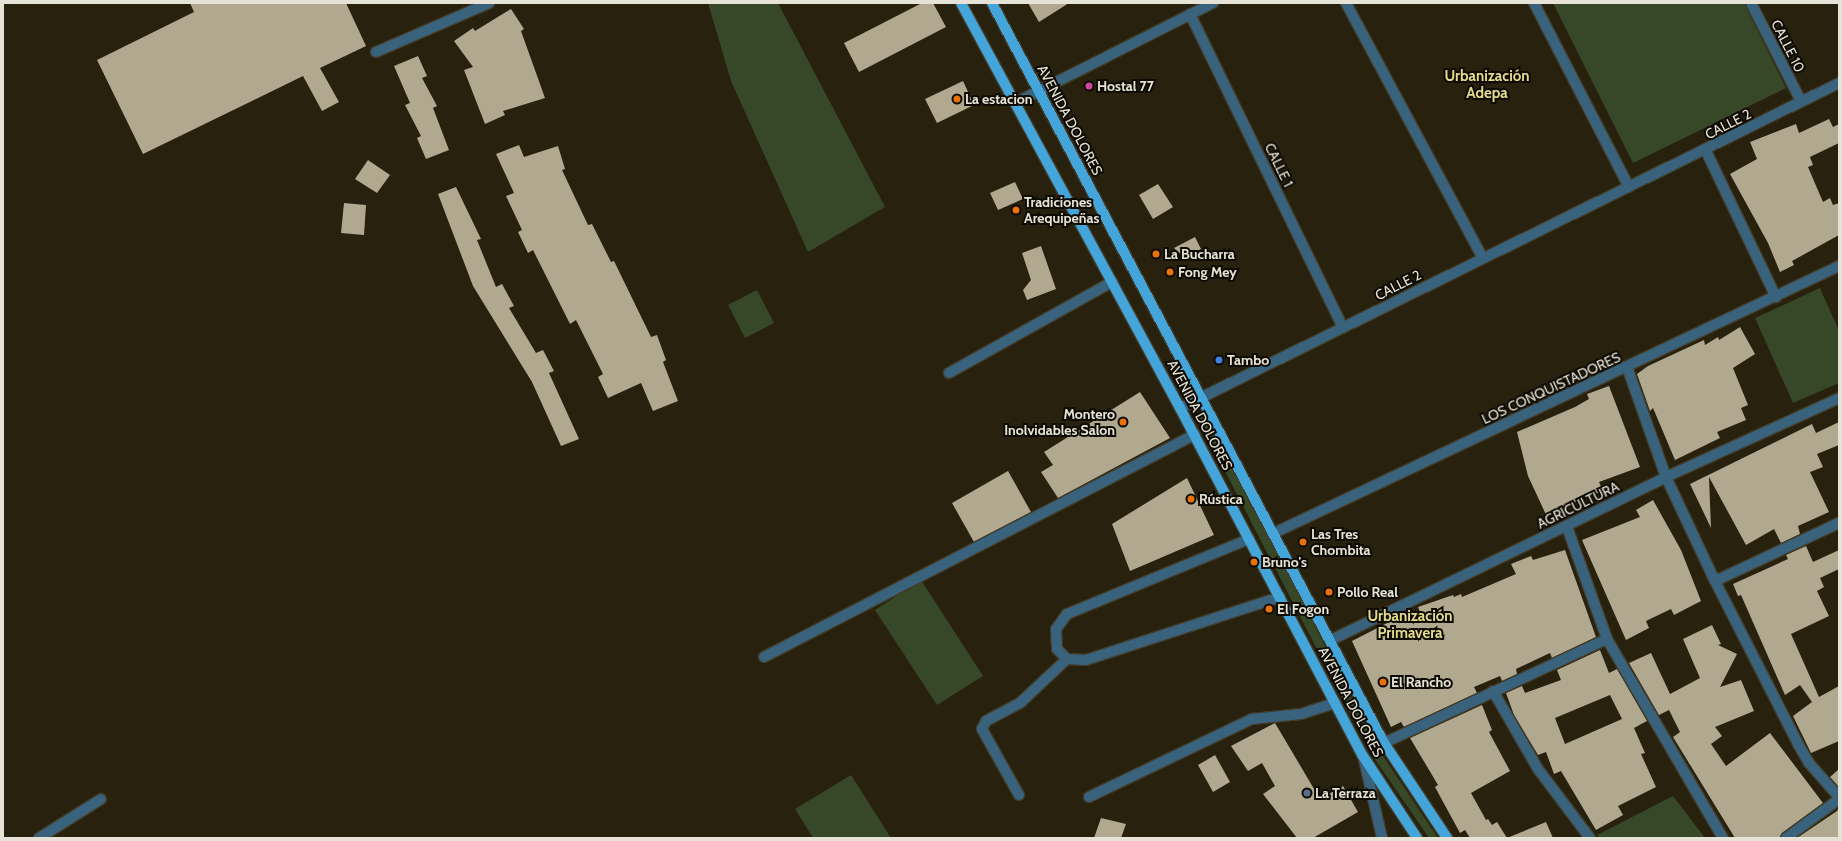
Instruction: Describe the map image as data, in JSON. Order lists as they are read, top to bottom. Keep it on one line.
{"streets":{"main road":["AVENIDA DOLORES"],"street":["CALLE 10","CALLE 2","CALLE 1","LOS CONQUISTADORES","AGRICULTURA"]},"crossings":[["CALLE 10","CALLE 2"],["AVENIDA DOLORES","CALLE 2"],["AVENIDA DOLORES","LOS CONQUISTADORES"],["AVENIDA DOLORES","AGRICULTURA"],["CALLE 2","CALLE 1"]],"districts":["Urbanización Adepa","Urbanización Primavera"],"places":["Hostal 77","La estacion","Tradiciones Arequipeñas","La Bucharra","Fong Mey","Tambo","Montero Inolvidables Salon","Rústica","Las Tres Chombita","Bruno's","Pollo Real","El Fogon","El Rancho","La Terraza"]}
